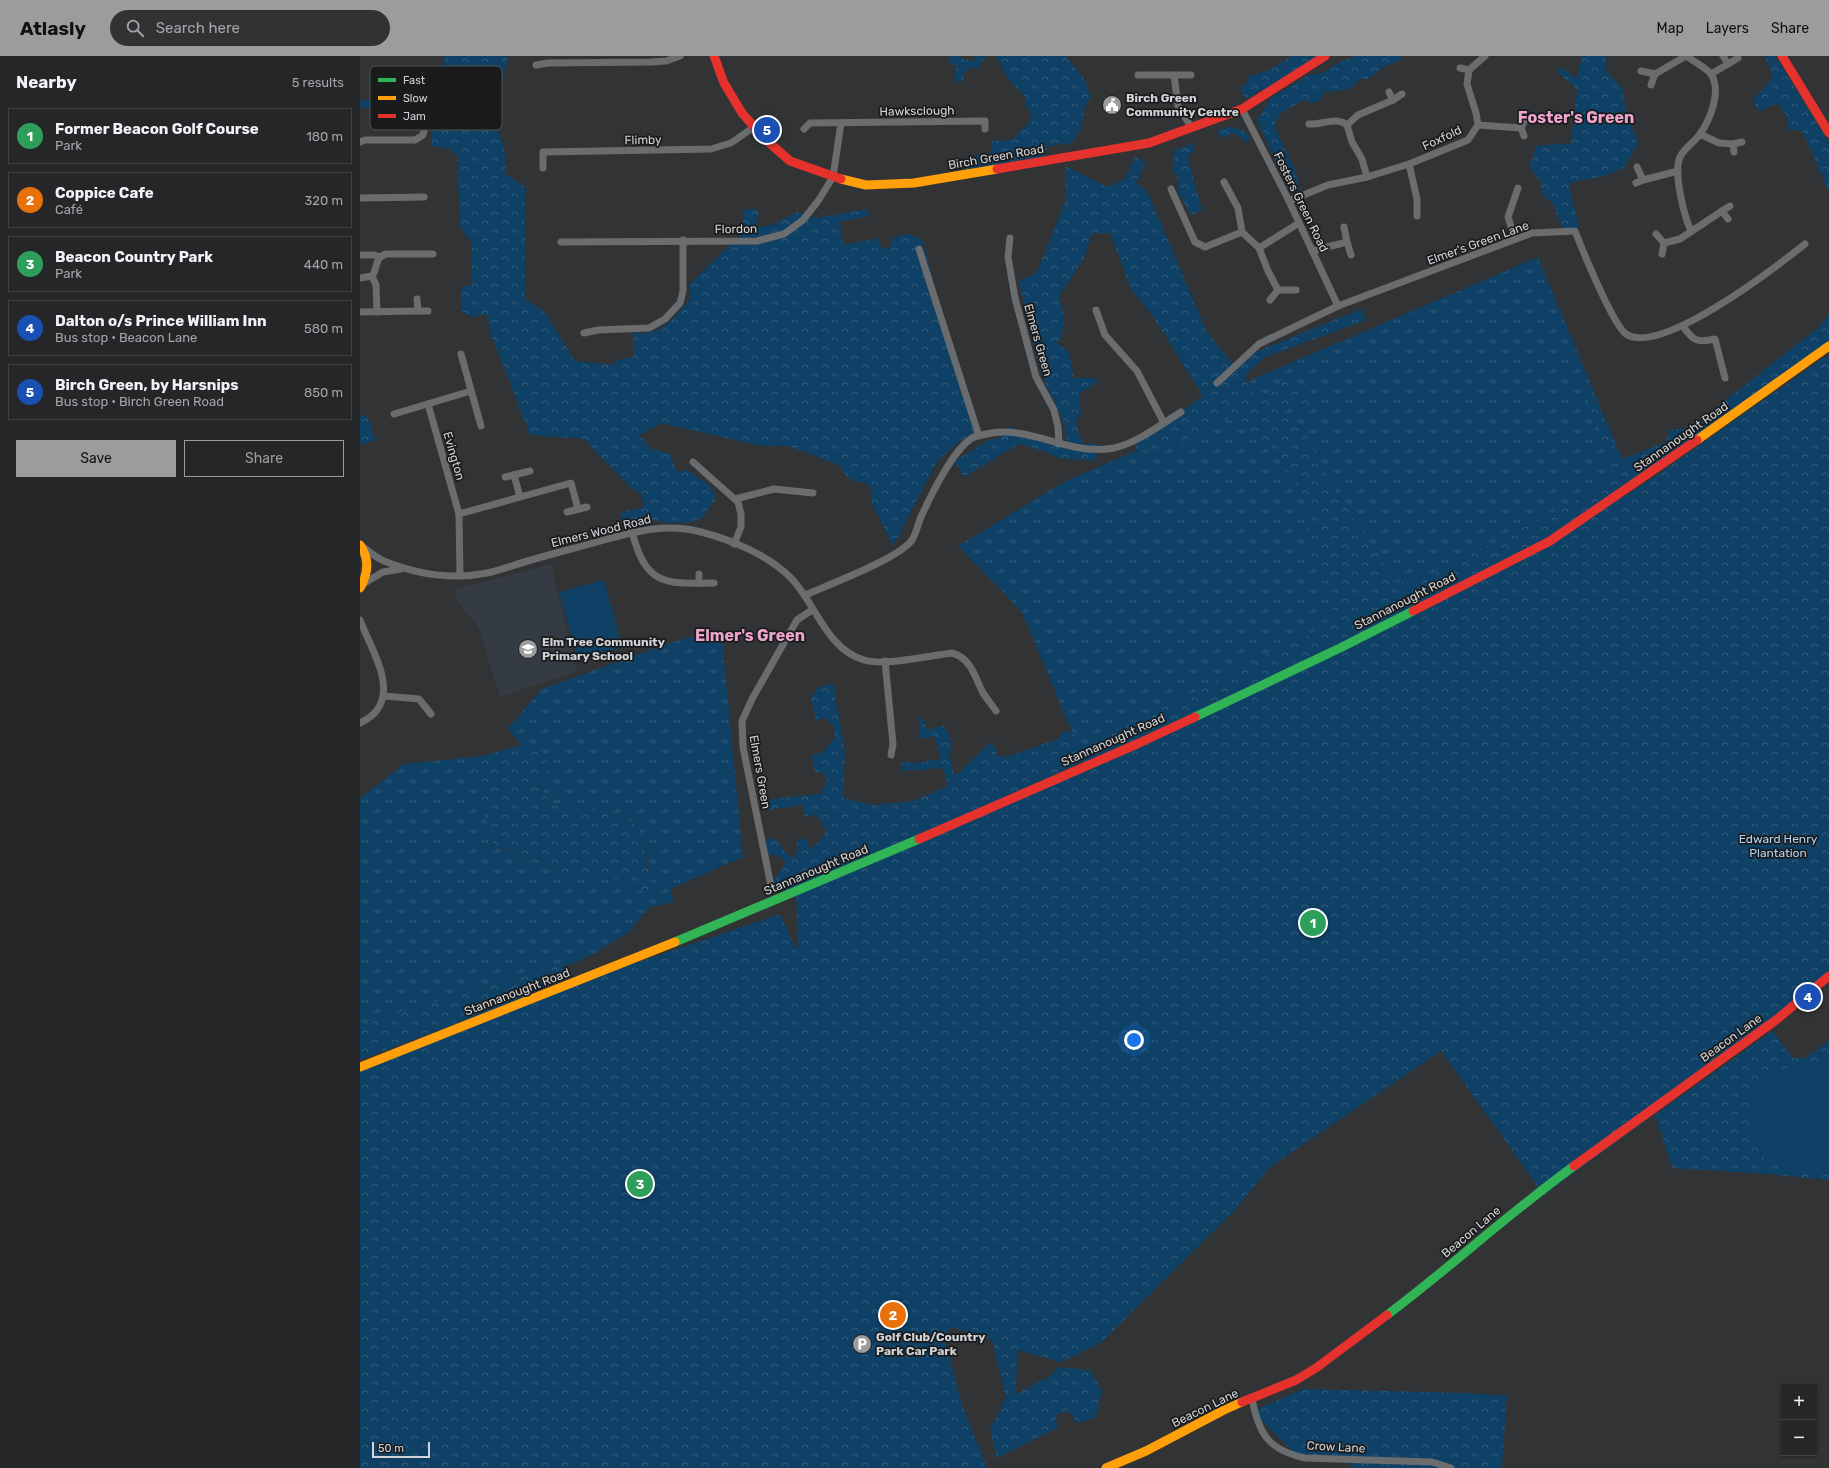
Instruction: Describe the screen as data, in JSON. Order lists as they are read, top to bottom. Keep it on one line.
{"streets":{"main road":["Birch Green Road","Stannanought Road","Beacon Lane"],"street":["Hawksclough","Foxfold","Flimby","Fosters Green Road","Flordon","Elmer's Green Lane","Elmers Green","Evington","Elmers Wood Road","Crow Lane"]},"crossings":[["Foxfold","Fosters Green Road"],["Flimby","Birch Green Road"],["Birch Green Road","Fosters Green Road"],["Birch Green Road","Flordon"],["Fosters Green Road","Elmer's Green Lane"],["Evington","Elmers Wood Road"],["Beacon Lane","Crow Lane"]],"districts":["Foster's Green","Elmer's Green"],"parks":["Edward Henry Plantation"],"places":{"public building":["Birch Green Community Centre"],"school or university":["Elm Tree Community Primary School"],"parking":["Golf Club/Country Park Car Park"]},"legend":["Fast","Slow","Jam"],"scale_bar":"50 m","page":{"header":"Atlasly","search":"Search here","nav":["Map","Layers","Share"],"heading":["Nearby","5 results"],"list":[{"mark":"1","name":"Former Beacon Golf Course","note":"Park","value":"180 m"},{"mark":"2","name":"Coppice Cafe","note":"Café","value":"320 m"},{"mark":"3","name":"Beacon Country Park","note":"Park","value":"440 m"},{"mark":"4","name":"Dalton o/s Prince William Inn","note":"Bus stop · Beacon Lane","value":"580 m"},{"mark":"5","name":"Birch Green, by Harsnips","note":"Bus stop · Birch Green Road","value":"850 m"}],"pins":["5","1","4","3","2"],"buttons":["Save","Share"],"map_buttons":["+","−"],"scale":"50 m"}}
